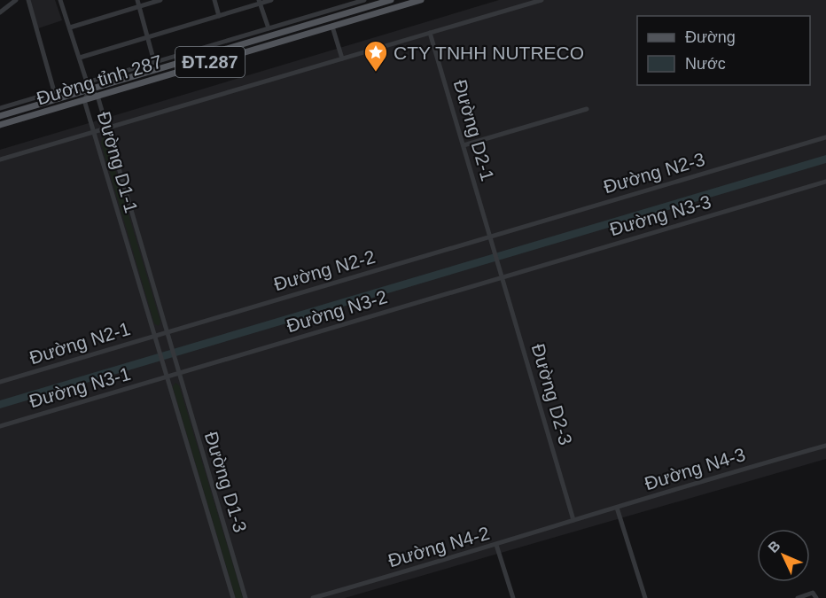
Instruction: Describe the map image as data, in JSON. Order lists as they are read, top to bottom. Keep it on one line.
{"streets":{"main road":["ĐT.287","Đường tỉnh 287"],"street":["Đường D2-1","Đường D1-1","Đường N2-3","Đường N3-3","Đường N2-2","Đường N3-2","Đường N2-1","Đường N3-1","Đường D2-3","Đường N4-3","Đường D1-3","Đường N4-2"]},"crossings":[["Đường tỉnh 287","Đường D1-1"],["Đường D2-1","Đường N2-3"],["Đường D2-1","Đường N3-3"],["Đường D2-1","Đường N2-2"],["Đường D2-1","Đường N3-2"],["Đường D2-1","Đường D2-3"],["Đường D1-1","Đường N2-2"],["Đường D1-1","Đường N3-2"],["Đường D1-1","Đường N2-1"],["Đường D1-1","Đường N3-1"],["Đường D1-1","Đường D1-3"],["Đường N2-3","Đường N2-2"],["Đường N3-3","Đường N3-2"],["Đường N3-3","Đường D2-3"],["Đường N2-2","Đường N2-1"],["Đường N3-2","Đường N3-1"],["Đường N3-2","Đường D2-3"],["Đường N3-2","Đường D1-3"],["Đường N3-1","Đường D1-3"],["Đường D2-3","Đường N4-3"],["Đường D2-3","Đường N4-2"],["Đường N4-3","Đường N4-2"]],"places":{"place":["CTY TNHH NUTRECO"]},"legend":["Đường","Nước"],"north":"top left"}
